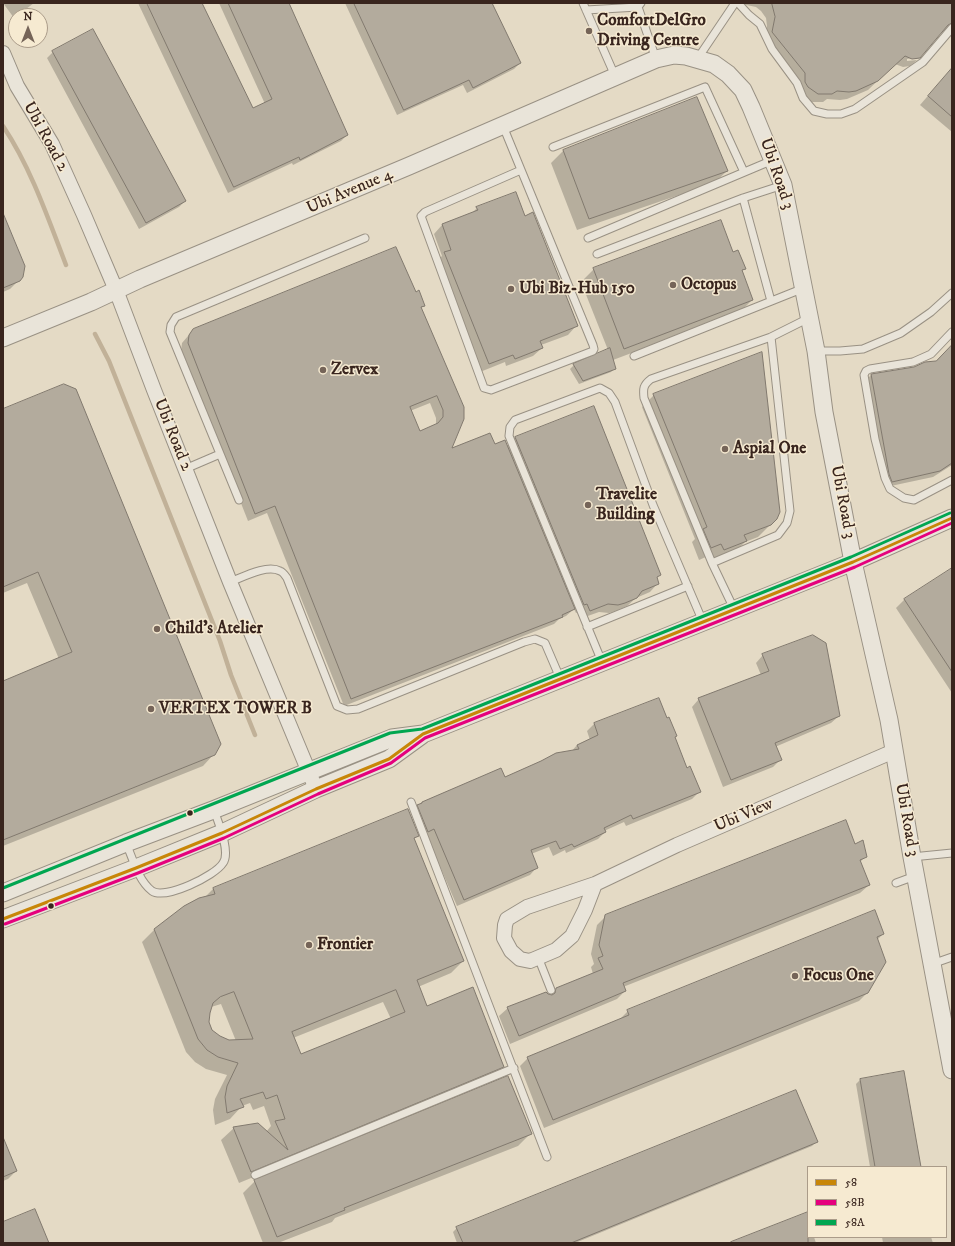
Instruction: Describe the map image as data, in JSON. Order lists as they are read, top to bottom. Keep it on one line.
{"streets":{"street":["Ubi Road 2","Ubi Road 3","Ubi Avenue 4","Ubi View"]},"crossings":[["Ubi Road 2","Ubi Avenue 4"],["Ubi Road 3","Ubi Avenue 4"],["Ubi Road 3","Ubi View"]],"places":["ComfortDelGro Driving Centre","Octopus","Ubi Biz-Hub 150","Zervex","Aspial One","Travelite Building","Child's Atelier","VERTEX TOWER B","Frontier","Focus One"],"lines":["transit line 58A","transit line 58","transit line 58B"],"legend":["58","58B","58A"],"north":"top"}
